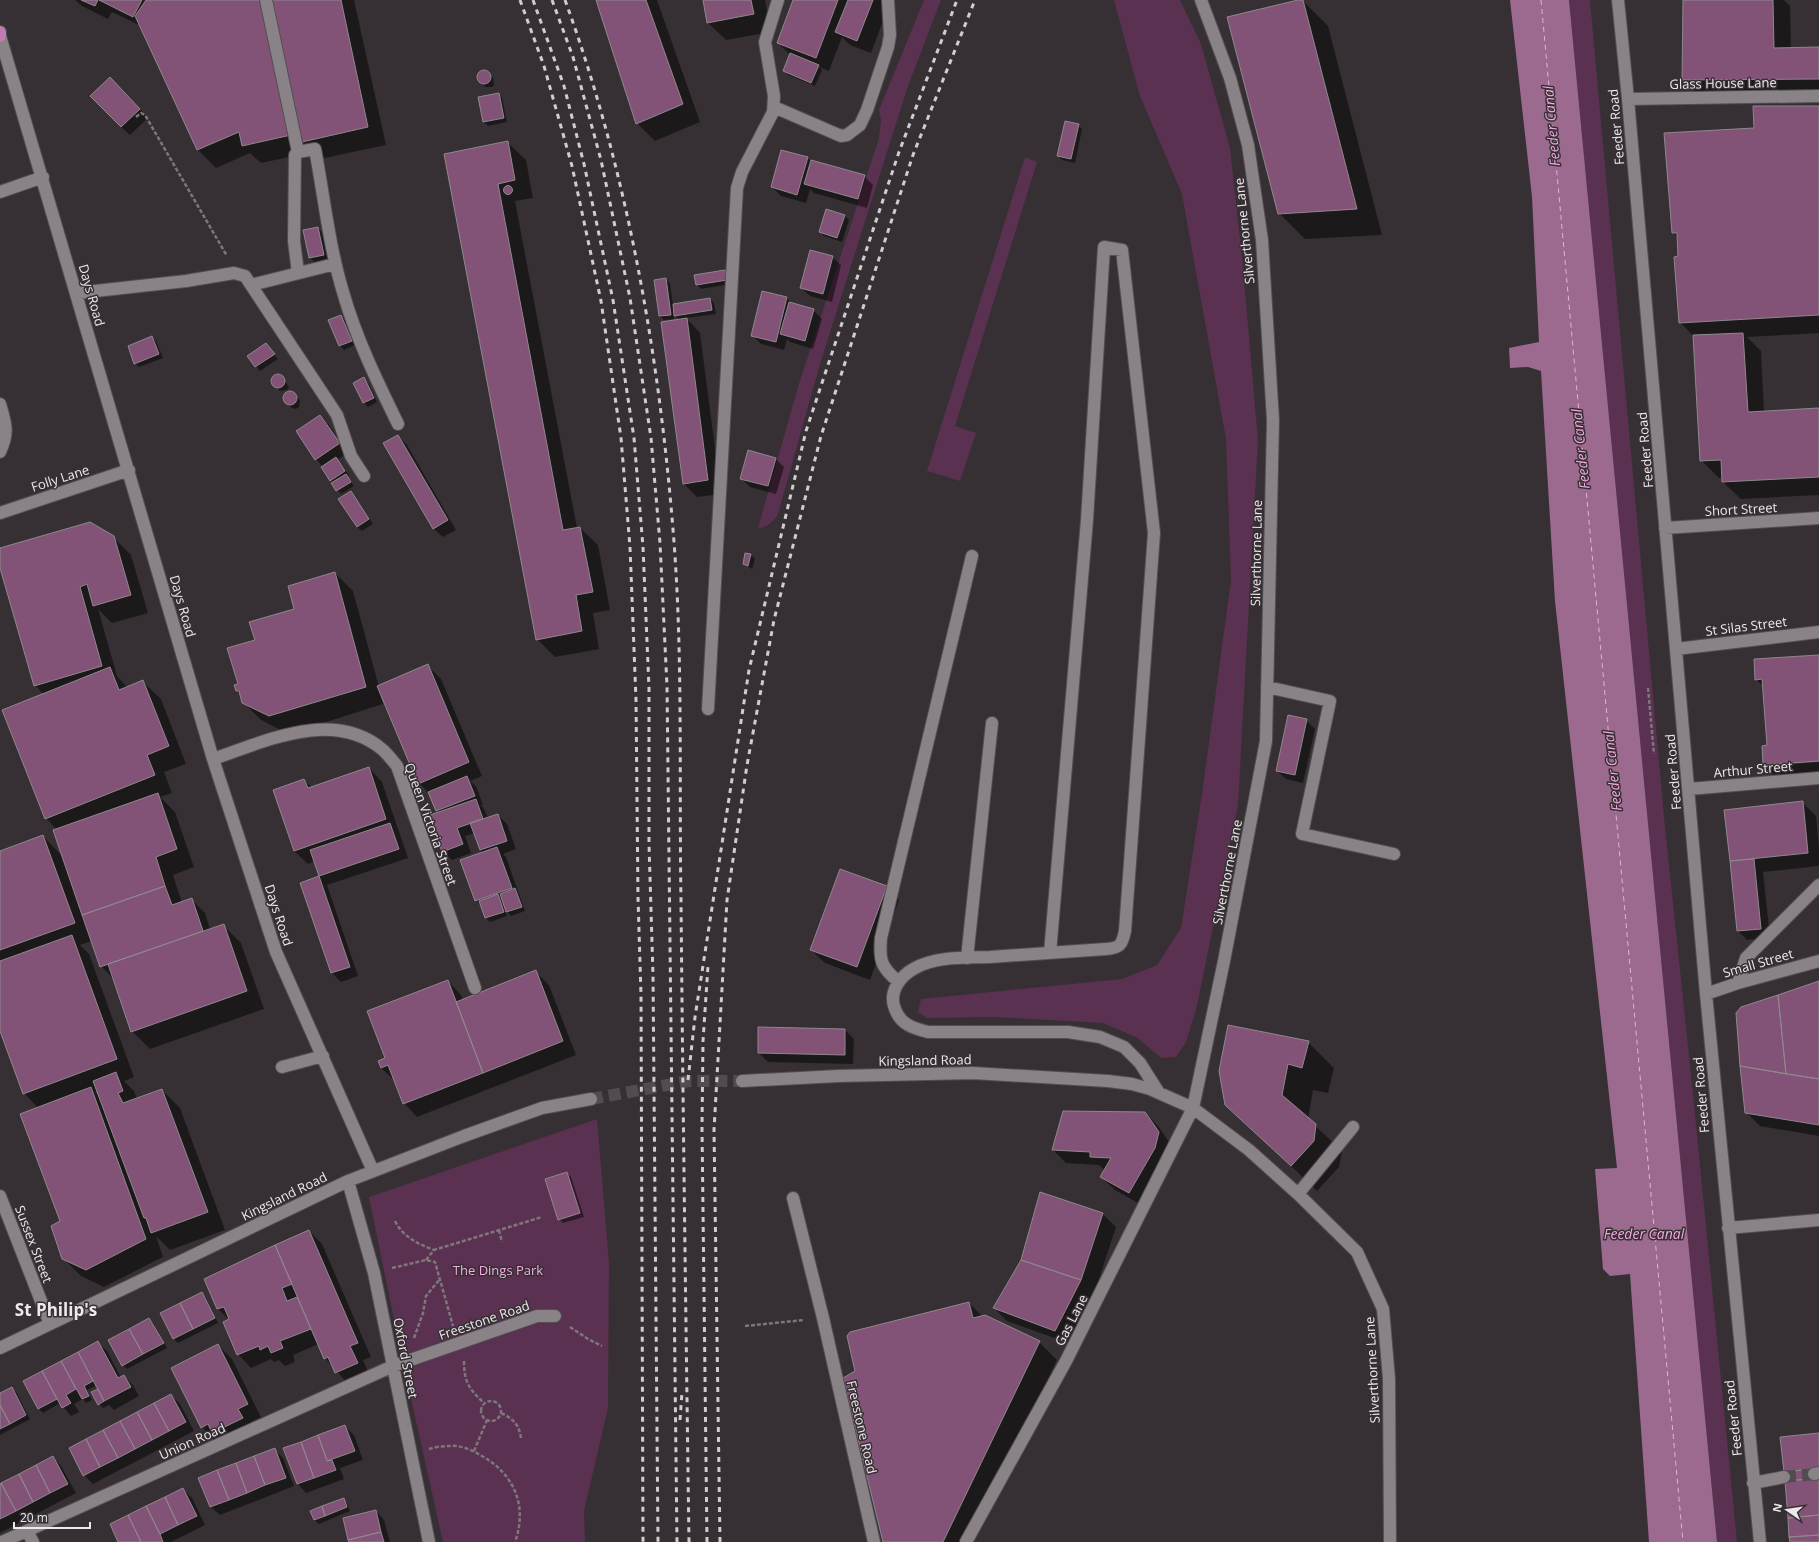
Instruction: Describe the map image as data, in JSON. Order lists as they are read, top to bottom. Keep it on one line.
{"streets":{"street":["Glass House Lane","Feeder Road","Silverthorne Lane","Days Road","Folly Lane","Short Street","St Silas Street","Arthur Street","Queen Victoria Street","Small Street","Kingsland Road","Sussex Street","Freestone Road","Gas Lane","Oxford Street","Union Road"]},"crossings":[["Glass House Lane","Feeder Road"],["Feeder Road","Short Street"],["Feeder Road","St Silas Street"],["Feeder Road","Arthur Street"],["Feeder Road","Small Street"],["Silverthorne Lane","Kingsland Road"],["Silverthorne Lane","Gas Lane"],["Days Road","Folly Lane"],["Days Road","Queen Victoria Street"],["Days Road","Kingsland Road"],["Kingsland Road","Sussex Street"],["Kingsland Road","Oxford Street"],["Freestone Road","Oxford Street"],["Freestone Road","Union Road"],["Oxford Street","Union Road"]],"districts":["St Philip's"],"water":["Feeder Canal"],"parks":["The Dings Park"],"scale_bar":"20 m","north":"left"}
